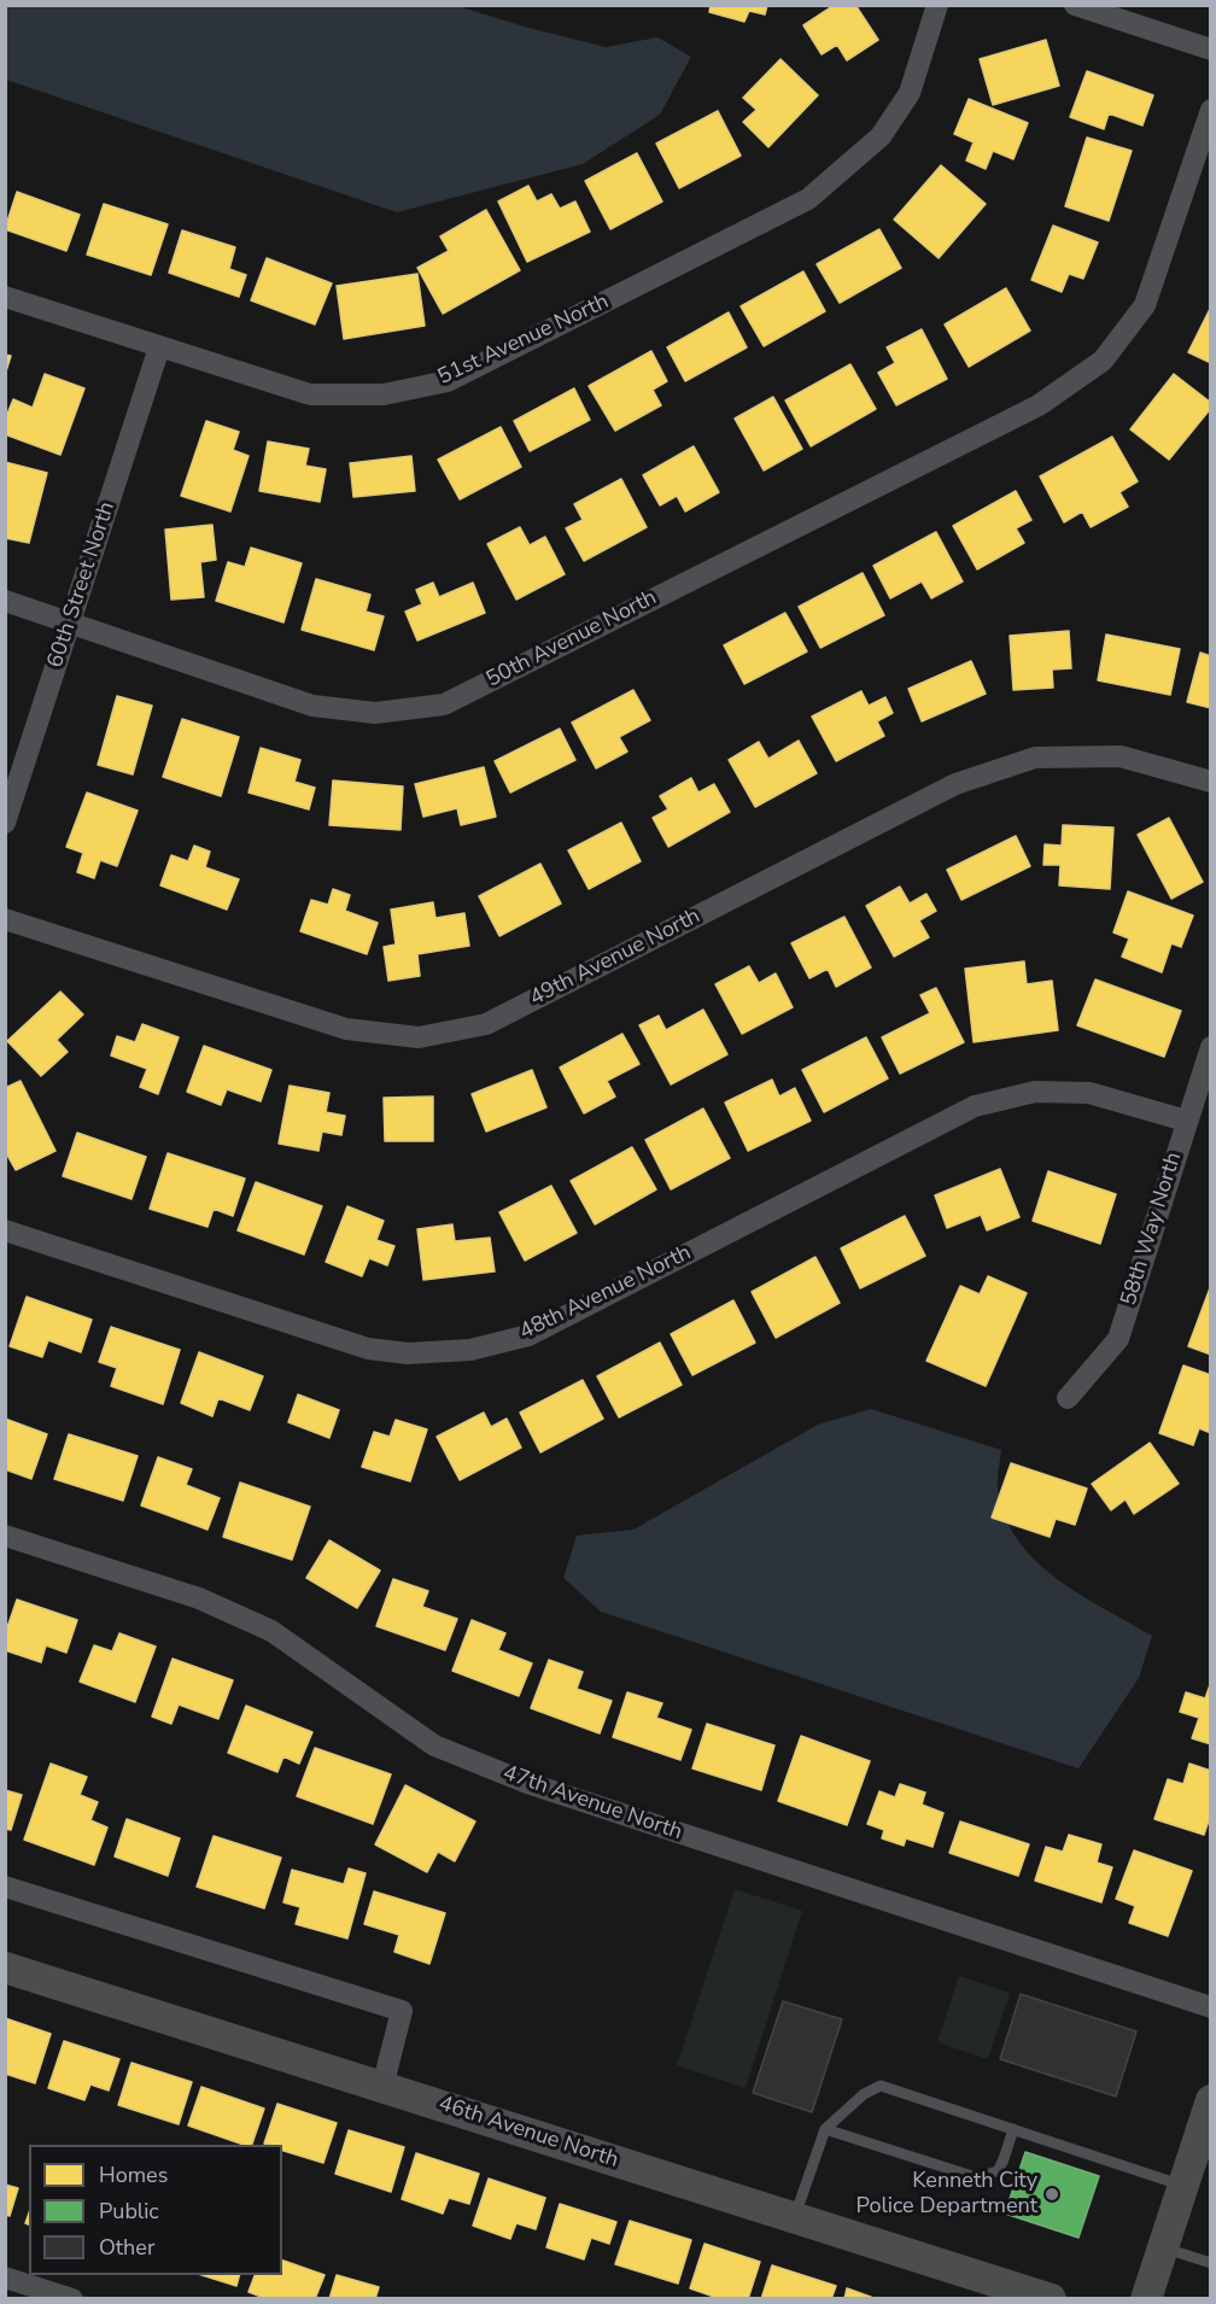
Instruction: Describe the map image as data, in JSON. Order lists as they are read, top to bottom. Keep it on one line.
{"streets":{"street":["51st Avenue North","60th Street North","50th Avenue North","49th Avenue North","58th Way North","48th Avenue North","47th Avenue North","46th Avenue North"]},"crossings":[["51st Avenue North","60th Street North"],["60th Street North","50th Avenue North"],["58th Way North","48th Avenue North"]],"places":["Kenneth City Police Department"],"legend":["Homes","Public","Other"]}
